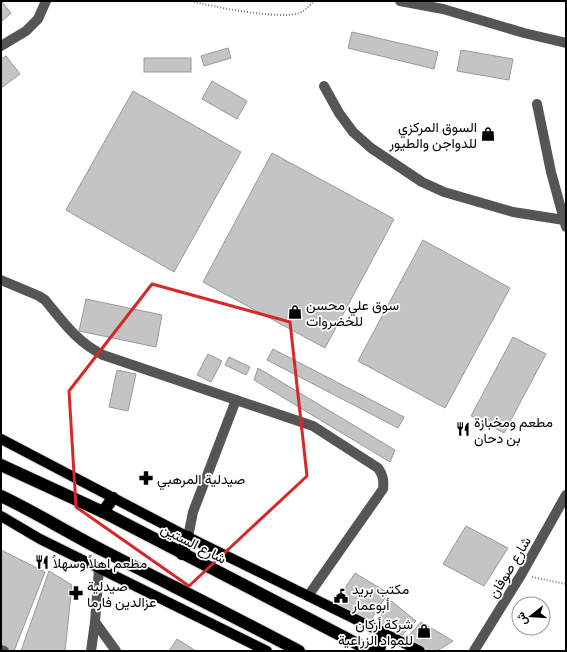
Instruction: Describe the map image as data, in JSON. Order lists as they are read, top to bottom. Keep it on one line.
{"streets":{"highway":["شارع الستين"],"street":["شارع صوفان"]},"places":{"shop":["السوق المركزي للدواجن والطيور","سوق علي محسن للخضروات","شركة أركان للمواد الزراعية"],"restaurant":["مطعم ومخبازة بن دحان","مطعم اهلاً وسهلاً"],"pharmacy":["صيدلية المرهبي","صيدلية عزالدين فارما"],"public building":["مكتب بريد أبوعمار"]},"north":"left"}
